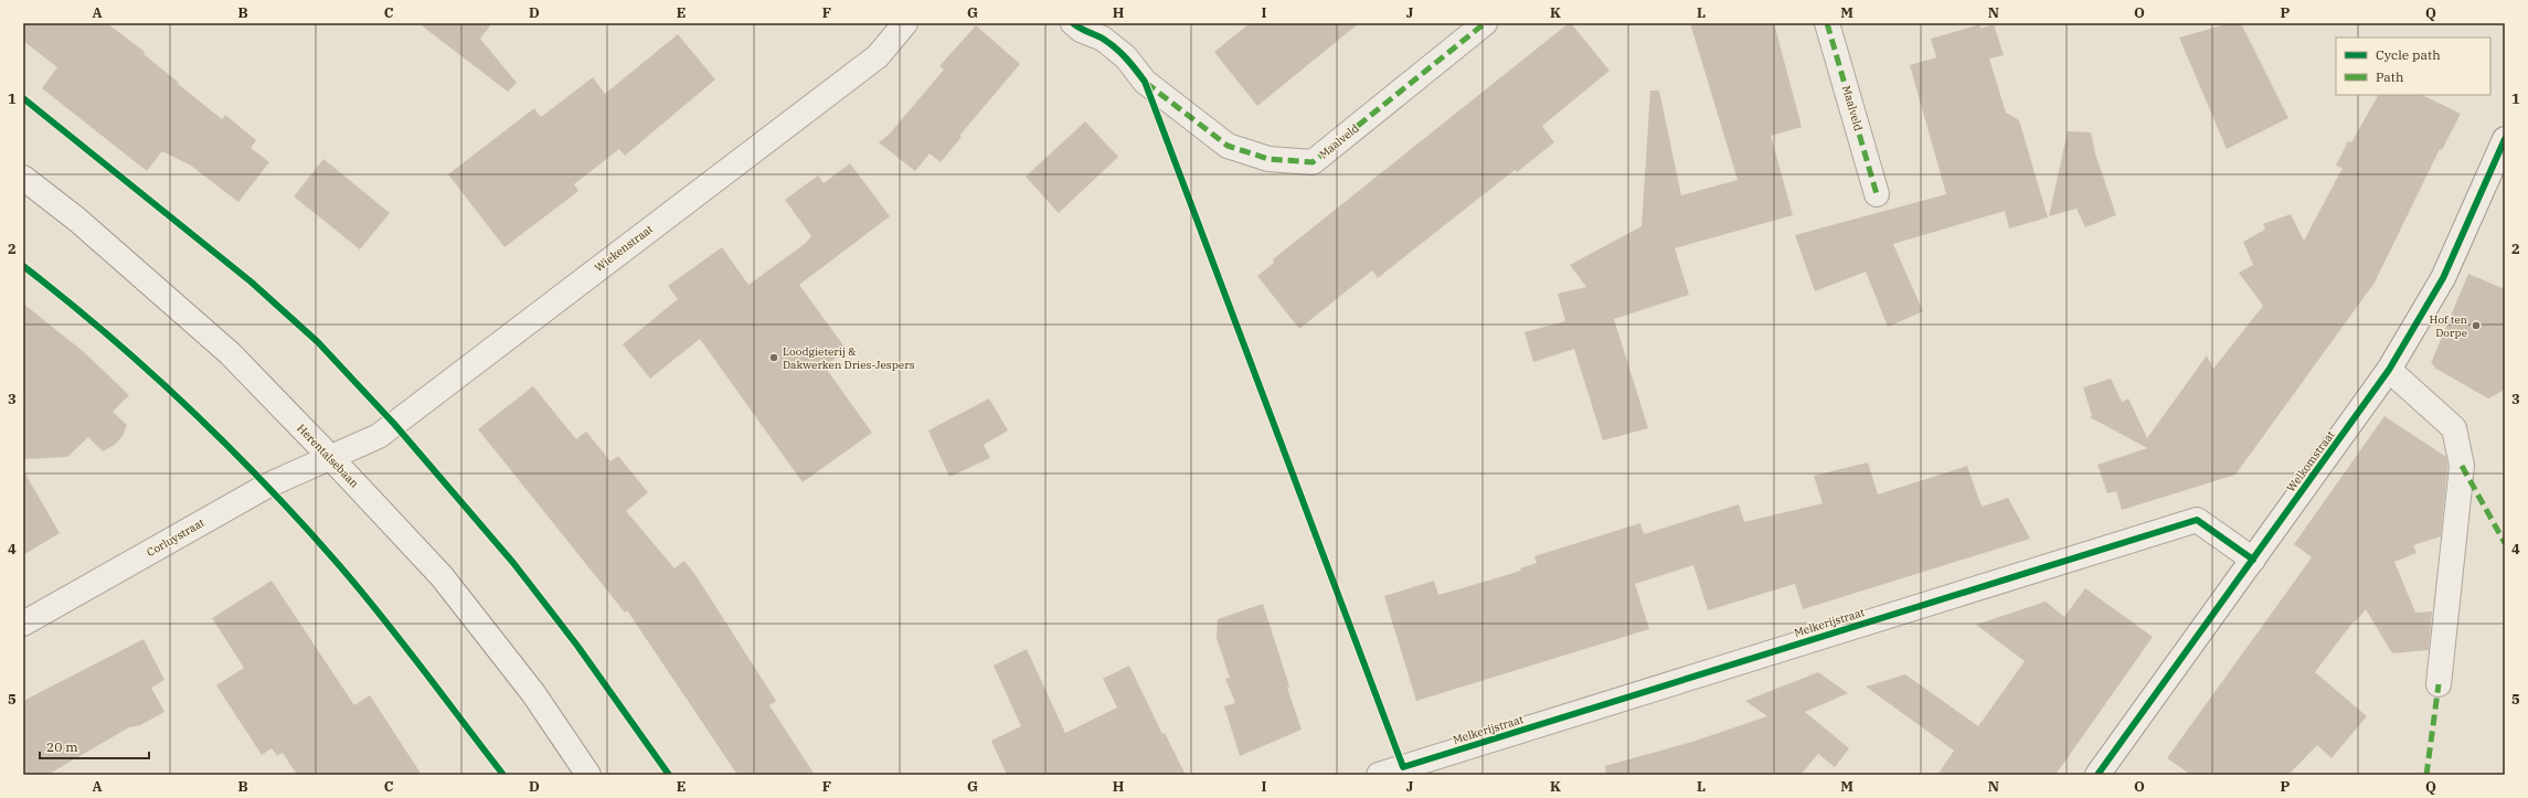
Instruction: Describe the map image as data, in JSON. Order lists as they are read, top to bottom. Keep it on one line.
{"streets":{"street":["Maalveld","Wiekenstraat","Herentalsebaan","Welkomstraat","Corluystraat","Melkerijstraat"]},"crossings":[["Wiekenstraat","Herentalsebaan"],["Wiekenstraat","Corluystraat"],["Herentalsebaan","Corluystraat"],["Welkomstraat","Melkerijstraat"]],"places":["Hof ten Dorpe","Loodgieterij & Dakwerken Dries-Jespers"],"legend":["Cycle path","Path"],"scale_bar":"20 m","grid":{"columns":["A","B","C","D","E","F","G","H","I","J","K","L","M","N","O","P","Q"],"rows":["1","2","3","4","5"]}}
